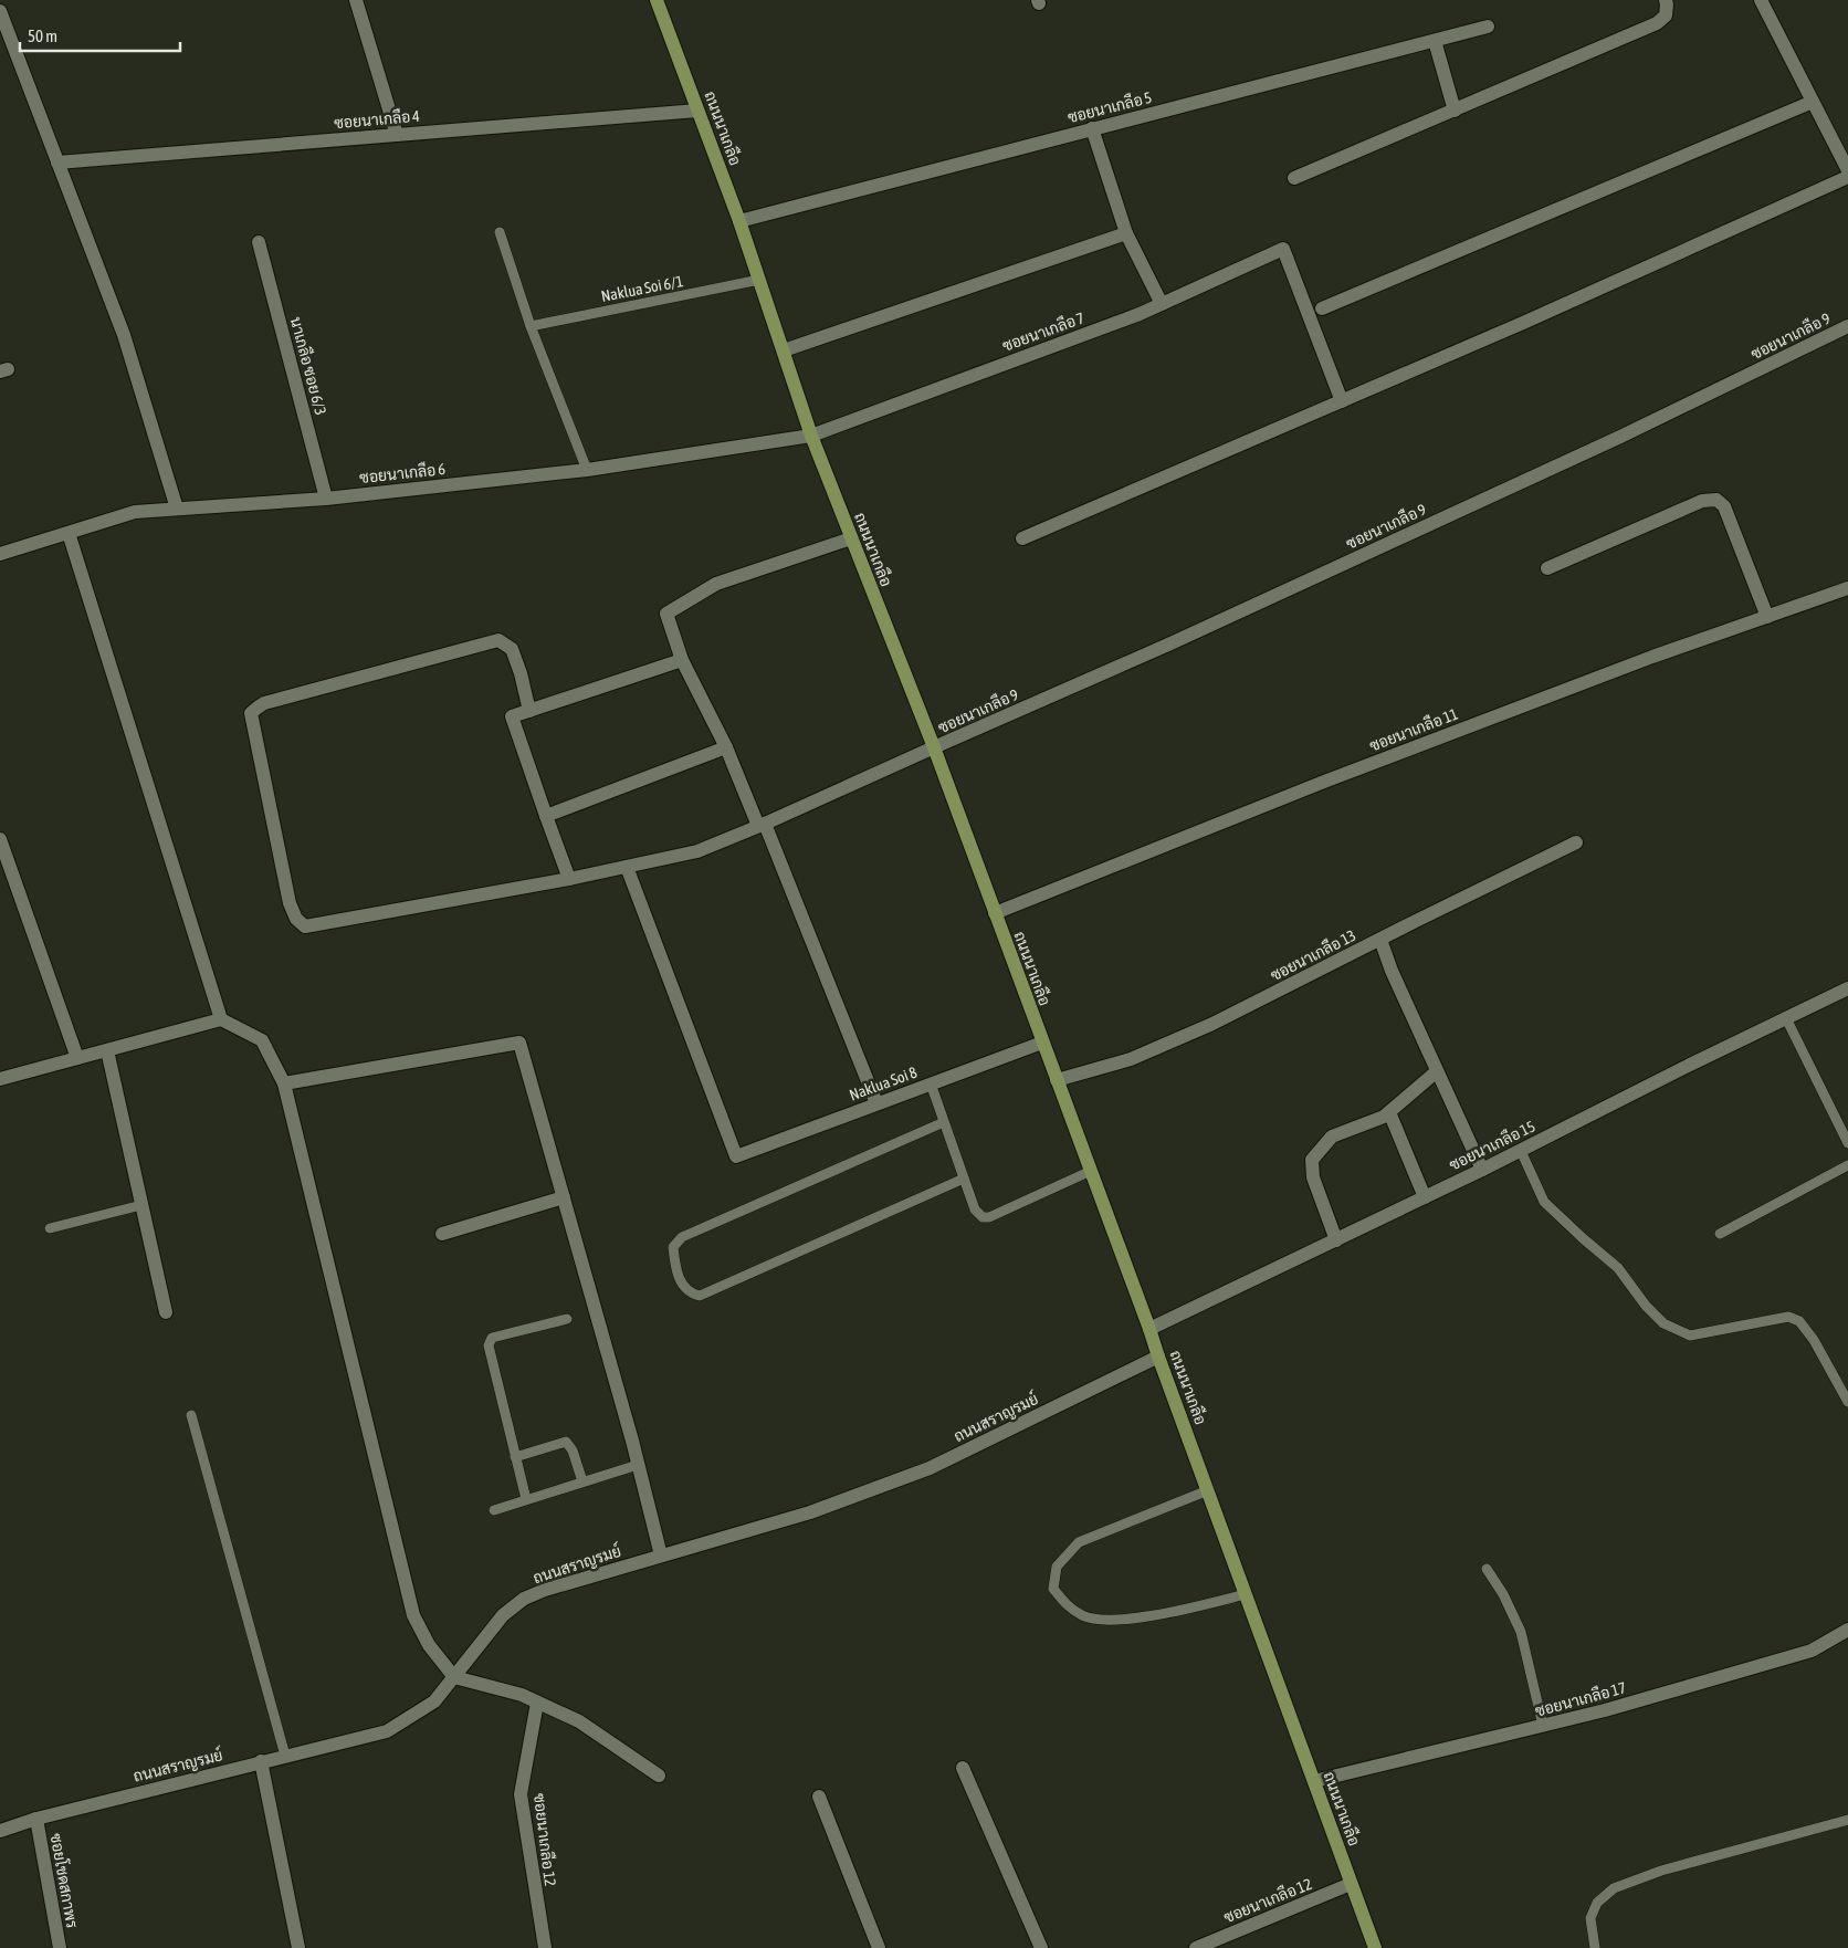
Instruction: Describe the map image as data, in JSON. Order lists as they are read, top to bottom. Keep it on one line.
{"streets":{"main road":["ถนนนาเกลือ"],"street":["ซอยนาเกลือ 5","ซอยนาเกลือ 4","ซอยนาเกลือ 7","ซอยนาเกลือ 9","นาเกลือ ซอย 6/3","ซอยนาเกลือ 6","ซอยนาเกลือ 11","ซอยนาเกลือ 13","Naklua Soi 8","ซอยนาเกลือ 15","ถนนสราญรมย์","ซอยนาเกลือ 17","ซอยนาเกลือ 12","ซอยโชดสกาพร"],"lane":["Naklua Soi 6/1"]},"crossings":[["ซอยนาเกลือ 5","ถนนนาเกลือ"],["ซอยนาเกลือ 4","ถนนนาเกลือ"],["ถนนนาเกลือ","Naklua Soi 6/1"],["ถนนนาเกลือ","ซอยนาเกลือ 7"],["ถนนนาเกลือ","ซอยนาเกลือ 9"],["ถนนนาเกลือ","ซอยนาเกลือ 6"],["ถนนนาเกลือ","ซอยนาเกลือ 11"],["ถนนนาเกลือ","ซอยนาเกลือ 13"],["ถนนนาเกลือ","Naklua Soi 8"],["ถนนนาเกลือ","ซอยนาเกลือ 15"],["ถนนนาเกลือ","ถนนสราญรมย์"],["ถนนนาเกลือ","ซอยนาเกลือ 17"],["ถนนนาเกลือ","ซอยนาเกลือ 12"],["ซอยนาเกลือ 7","ซอยนาเกลือ 6"],["ซอยนาเกลือ 9","Naklua Soi 8"],["นาเกลือ ซอย 6/3","ซอยนาเกลือ 6"],["ถนนสราญรมย์","ซอยโชดสกาพร"]],"scale_bar":"50 m"}
